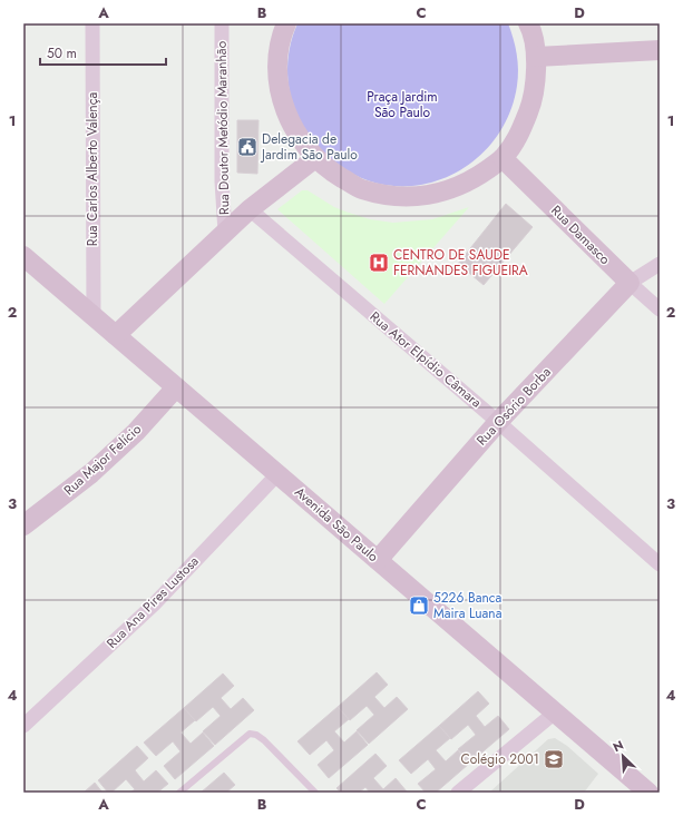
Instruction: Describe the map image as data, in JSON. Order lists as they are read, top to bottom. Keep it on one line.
{"streets":{"street":["Rua Doutor Metódio Maranhão","Rua Carlos Alberto Valença","Rua Damasco","Rua Ator Elpídio Câmara","Rua Osório Borba","Rua Major Felício","Avenida São Paulo","Rua Ana Pires Lustosa"]},"crossings":[["Rua Carlos Alberto Valença","Avenida São Paulo"],["Rua Damasco","Rua Osório Borba"],["Rua Ator Elpídio Câmara","Rua Osório Borba"],["Rua Osório Borba","Avenida São Paulo"],["Rua Major Felício","Avenida São Paulo"],["Avenida São Paulo","Rua Ana Pires Lustosa"]],"parks":["Praça Jardim São Paulo"],"places":{"public building":["Delegacia de Jardim São Paulo"],"hospital":["CENTRO DE SAUDE FERNANDES FIGUEIRA"],"shop":["5226 Banca Maira Luana"],"school or university":["Colégio 2001"]},"scale_bar":"50 m","north":"top left","grid":{"columns":["A","B","C","D"],"rows":["1","2","3","4"]}}
